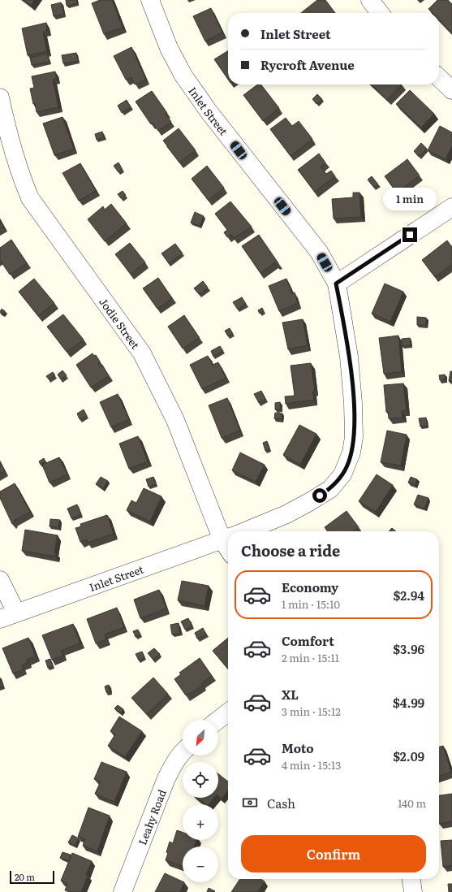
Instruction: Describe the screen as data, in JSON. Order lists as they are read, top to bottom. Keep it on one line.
{"streets":{"street":["Inlet Street","Jodie Street","Leahy Road"]},"scale_bar":"20 m","north":"bottom left","page":{"banner":["Inlet Street","Rycroft Avenue"],"bubble":"1 min","heading":"Choose a ride","list":[{"name":"Economy","note":"1 min · 15:10","value":"$2.94"},{"name":"Comfort","note":"2 min · 15:11","value":"$3.96"},{"name":"XL","note":"3 min · 15:12","value":"$4.99"},{"name":"Moto","note":"4 min · 15:13","value":"$2.09"}],"map_buttons":["+","−"],"pay":["Cash","140 m"],"buttons":"Confirm","scale":"20 m"}}
